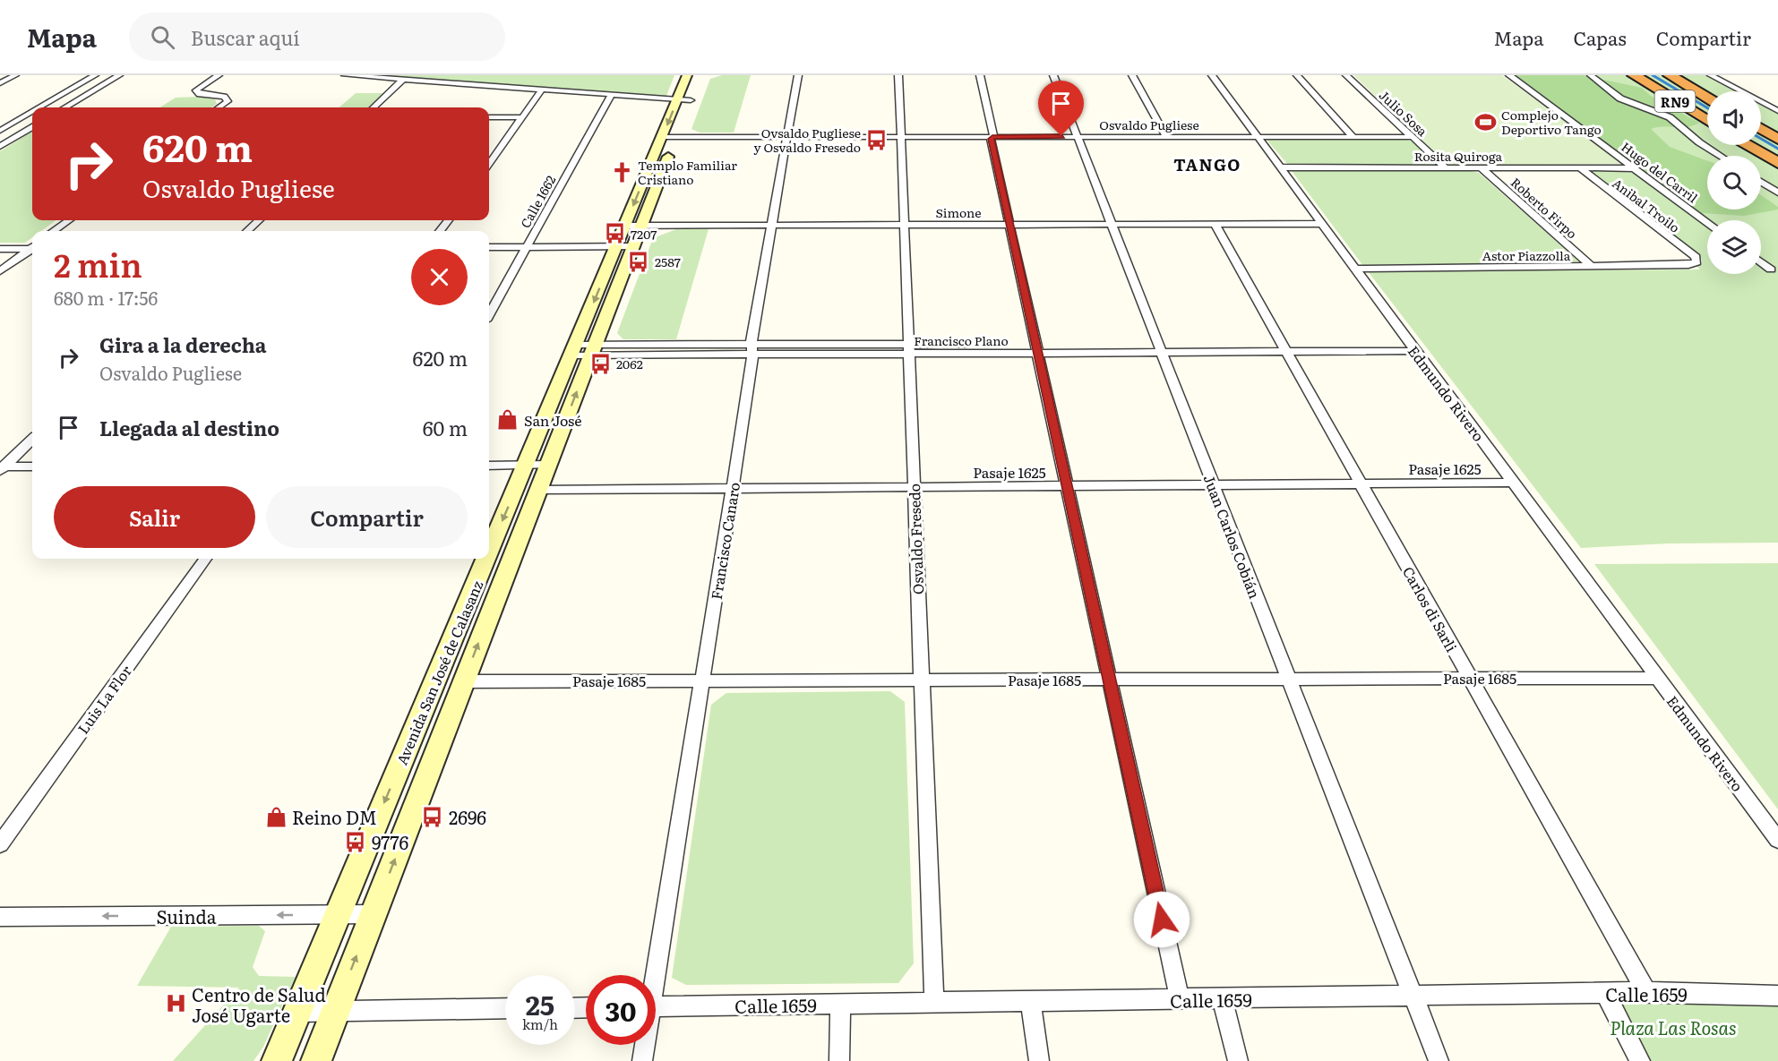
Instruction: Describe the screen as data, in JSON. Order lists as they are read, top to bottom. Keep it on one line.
{"streets":{"highway":["RN9"],"main road":["Avenida San José de Calasanz"],"street":["Julio Sosa","Osvaldo Pugliese","Rosita Quiroga","Hugo del Carril","Calle 1662","Anibal Troilo","Roberto Firpo","Simone","Astor Piazzolla","Francisco Plano","Edmundo Rivero","Pasaje 1625","Juan Carlos Cobián","Osvaldo Fresedo","Francisco Canaro","Carlos di Sarli","Pasaje 1685","Luis La Flor","Suinda","Calle 1659"]},"crossings":[["Julio Sosa","Osvaldo Pugliese"],["Julio Sosa","Rosita Quiroga"],["Osvaldo Pugliese","Edmundo Rivero"],["Osvaldo Pugliese","Juan Carlos Cobián"],["Osvaldo Pugliese","Osvaldo Fresedo"],["Osvaldo Pugliese","Francisco Canaro"],["Osvaldo Pugliese","Avenida San José de Calasanz"],["Rosita Quiroga","Hugo del Carril"],["Rosita Quiroga","Anibal Troilo"],["Rosita Quiroga","Roberto Firpo"],["Rosita Quiroga","Edmundo Rivero"],["Anibal Troilo","Astor Piazzolla"],["Roberto Firpo","Astor Piazzolla"],["Simone","Edmundo Rivero"],["Simone","Juan Carlos Cobián"],["Simone","Osvaldo Fresedo"],["Simone","Francisco Canaro"],["Simone","Carlos di Sarli"],["Simone","Avenida San José de Calasanz"],["Astor Piazzolla","Edmundo Rivero"],["Francisco Plano","Edmundo Rivero"],["Francisco Plano","Juan Carlos Cobián"],["Francisco Plano","Osvaldo Fresedo"],["Francisco Plano","Francisco Canaro"],["Francisco Plano","Carlos di Sarli"],["Francisco Plano","Avenida San José de Calasanz"],["Edmundo Rivero","Pasaje 1625"],["Edmundo Rivero","Pasaje 1685"],["Pasaje 1625","Juan Carlos Cobián"],["Pasaje 1625","Osvaldo Fresedo"],["Pasaje 1625","Francisco Canaro"],["Pasaje 1625","Carlos di Sarli"],["Pasaje 1625","Avenida San José de Calasanz"],["Juan Carlos Cobián","Pasaje 1685"],["Juan Carlos Cobián","Calle 1659"],["Osvaldo Fresedo","Pasaje 1685"],["Osvaldo Fresedo","Calle 1659"],["Francisco Canaro","Pasaje 1685"],["Carlos di Sarli","Pasaje 1685"],["Carlos di Sarli","Calle 1659"],["Avenida San José de Calasanz","Pasaje 1685"],["Avenida San José de Calasanz","Suinda"]],"one_way":["Suinda"],"districts":["TANGO"],"parks":["Plaza Las Rosas"],"places":{"sports":["Complejo Deportivo Tango"],"bus stop":["Ovsaldo Pugliese y Osvaldo Fresedo","7207","2587","2062","2696","9776"],"church":["Templo Familiar Cristiano"],"shop":["San José","Reino DM"],"hospital":["Centro de Salud José Ugarte"]},"page":{"header":"Mapa","search":"Buscar aquí","nav":["Mapa","Capas","Compartir"],"turn":["620 m","Osvaldo Pugliese"],"heading":["2 min","680 m · 17:56"],"list":[{"name":"Gira a la derecha","note":"Osvaldo Pugliese","value":"620 m"},{"name":"Llegada al destino","value":"60 m"}],"buttons":["Salir","Compartir"],"speed":"25 km/h","limit":"30"}}
